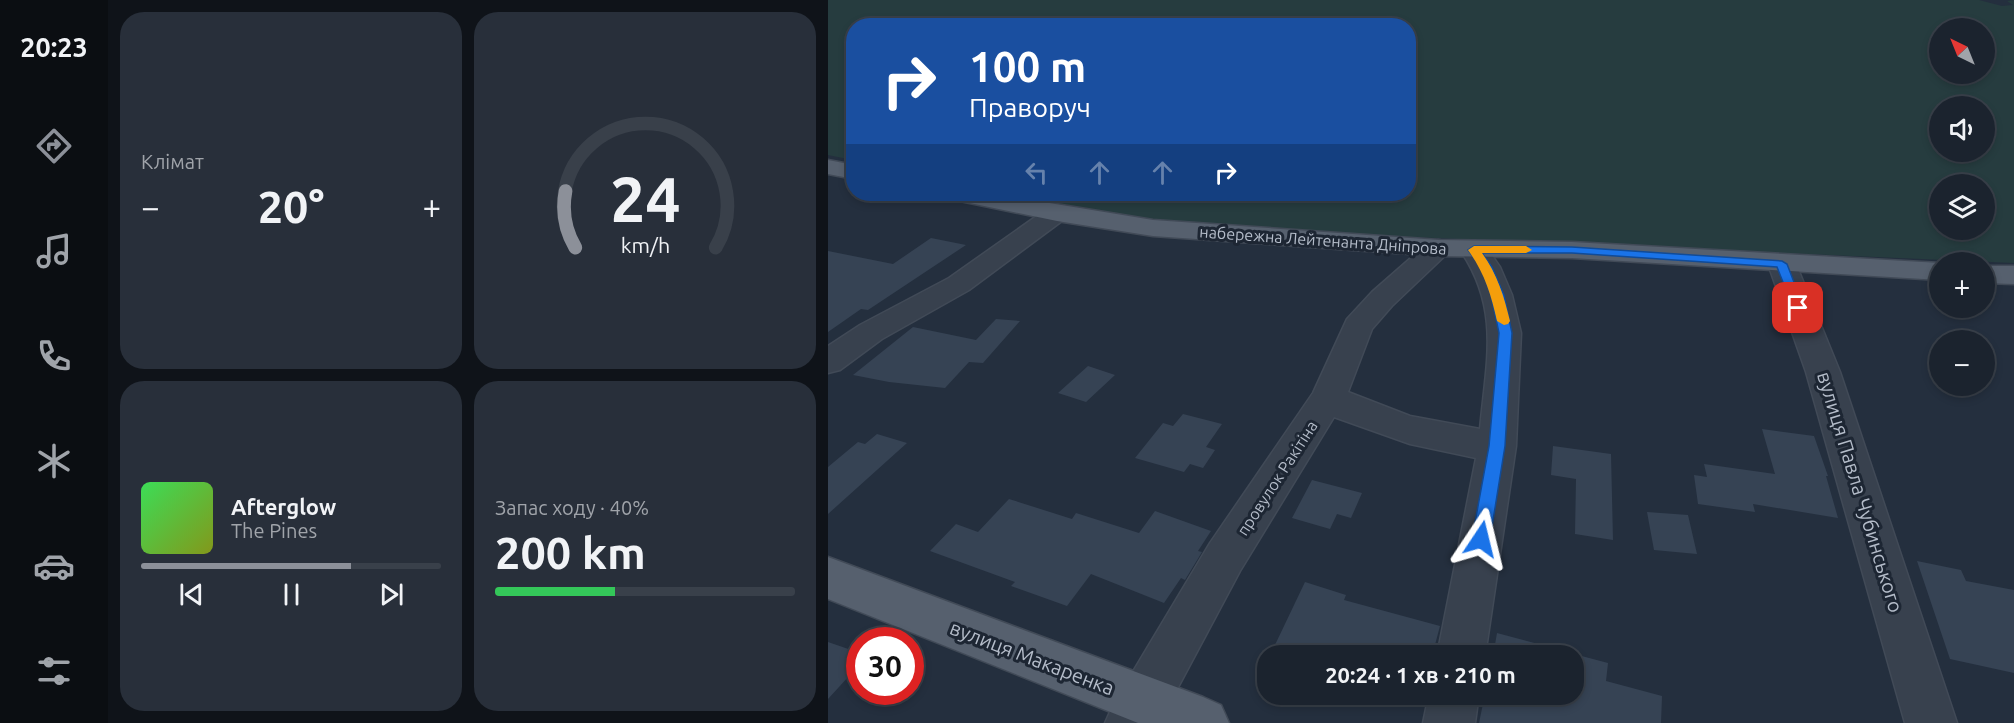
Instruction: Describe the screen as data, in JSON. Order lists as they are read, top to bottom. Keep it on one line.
{"streets":{"main road":["набережна Лейтенанта Дніпрова","вулиця Макаренка"],"street":["провулок Ракітіна","вулиця Павла Чубинського"]},"crossings":[["набережна Лейтенанта Дніпрова","провулок Ракітіна"],["набережна Лейтенанта Дніпрова","вулиця Павла Чубинського"],["провулок Ракітіна","вулиця Макаренка"]],"north":"top left","page":{"tabs":"20:23","tile":["Клімат",["Запас ходу · 40%","200 km"]],"map_buttons":["+","−"],"turn":["100 m","Праворуч"],"heat":["−","20°","+"],"song":["Afterglow","The Pines"],"limit":"30","trip":"20:24 · 1 хв · 210 m","gauge":["24","km/h"]}}
